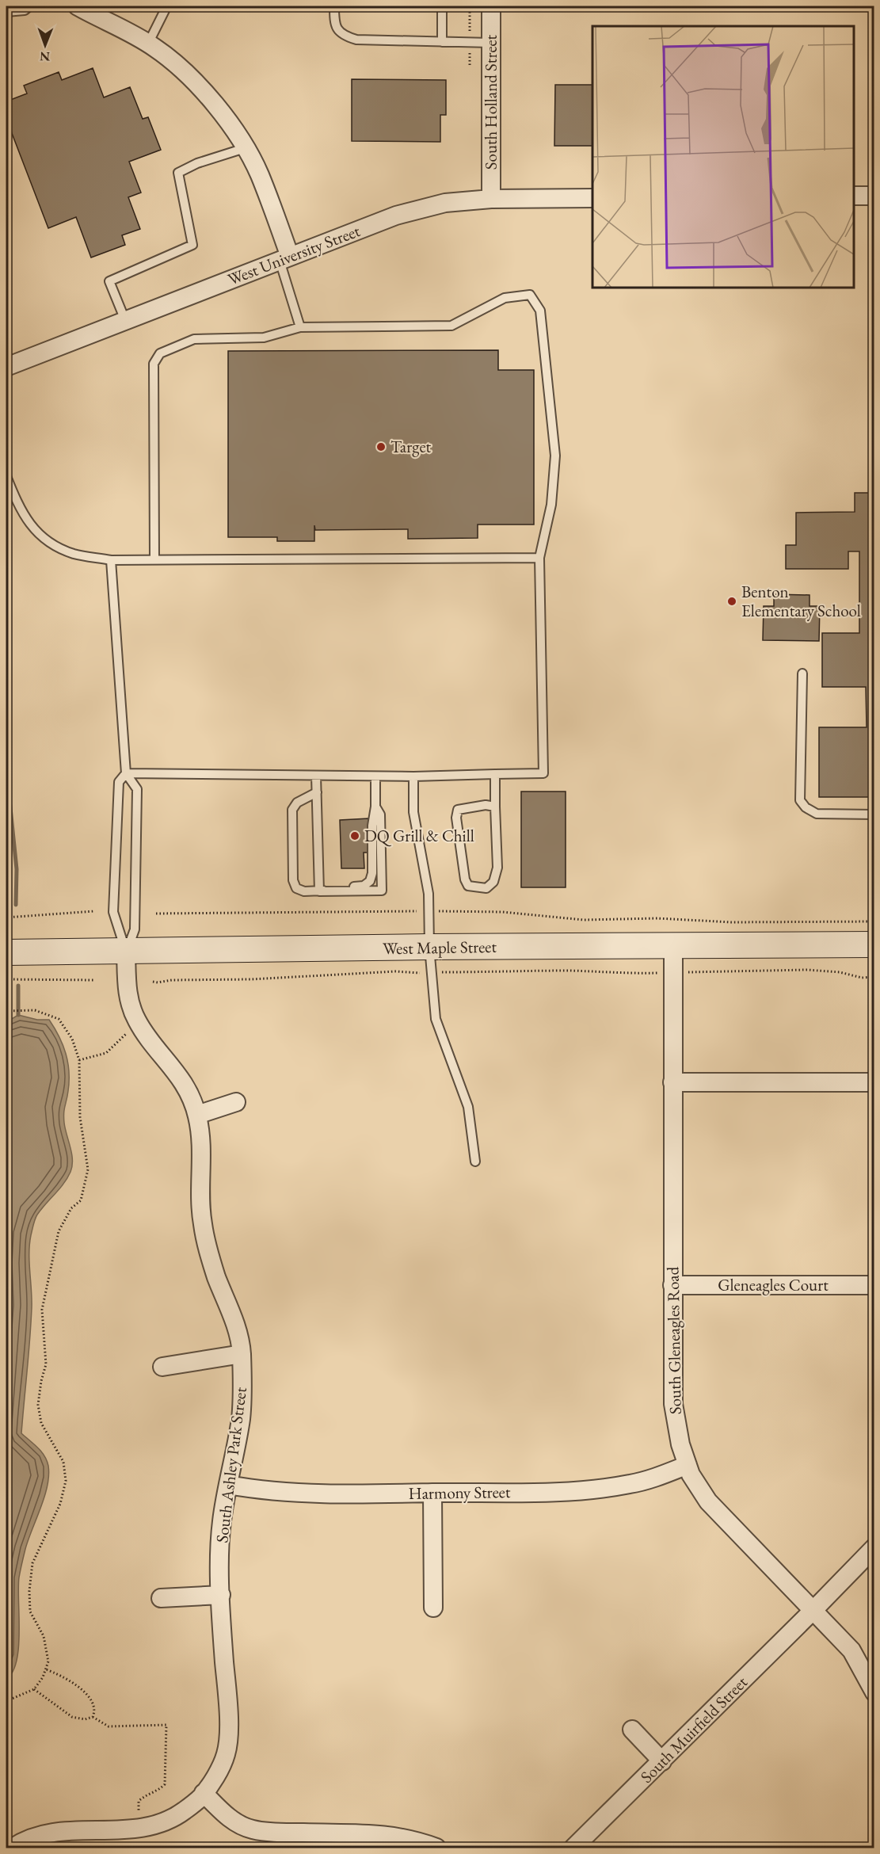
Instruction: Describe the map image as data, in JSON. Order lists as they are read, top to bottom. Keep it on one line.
{"streets":{"main road":["West Maple Street"],"street":["South Holland Street","West University Street","Gleneagles Court","South Gleneagles Road","South Ashley Park Street","Harmony Street","South Muirfield Street"]},"crossings":[["South Holland Street","West University Street"],["West Maple Street","South Gleneagles Road"],["West Maple Street","South Ashley Park Street"],["Gleneagles Court","South Gleneagles Road"],["South Gleneagles Road","Harmony Street"],["South Gleneagles Road","South Muirfield Street"],["South Ashley Park Street","Harmony Street"]],"places":["Target","Benton Elementary School","DQ Grill & Chill"],"north":"bottom"}
